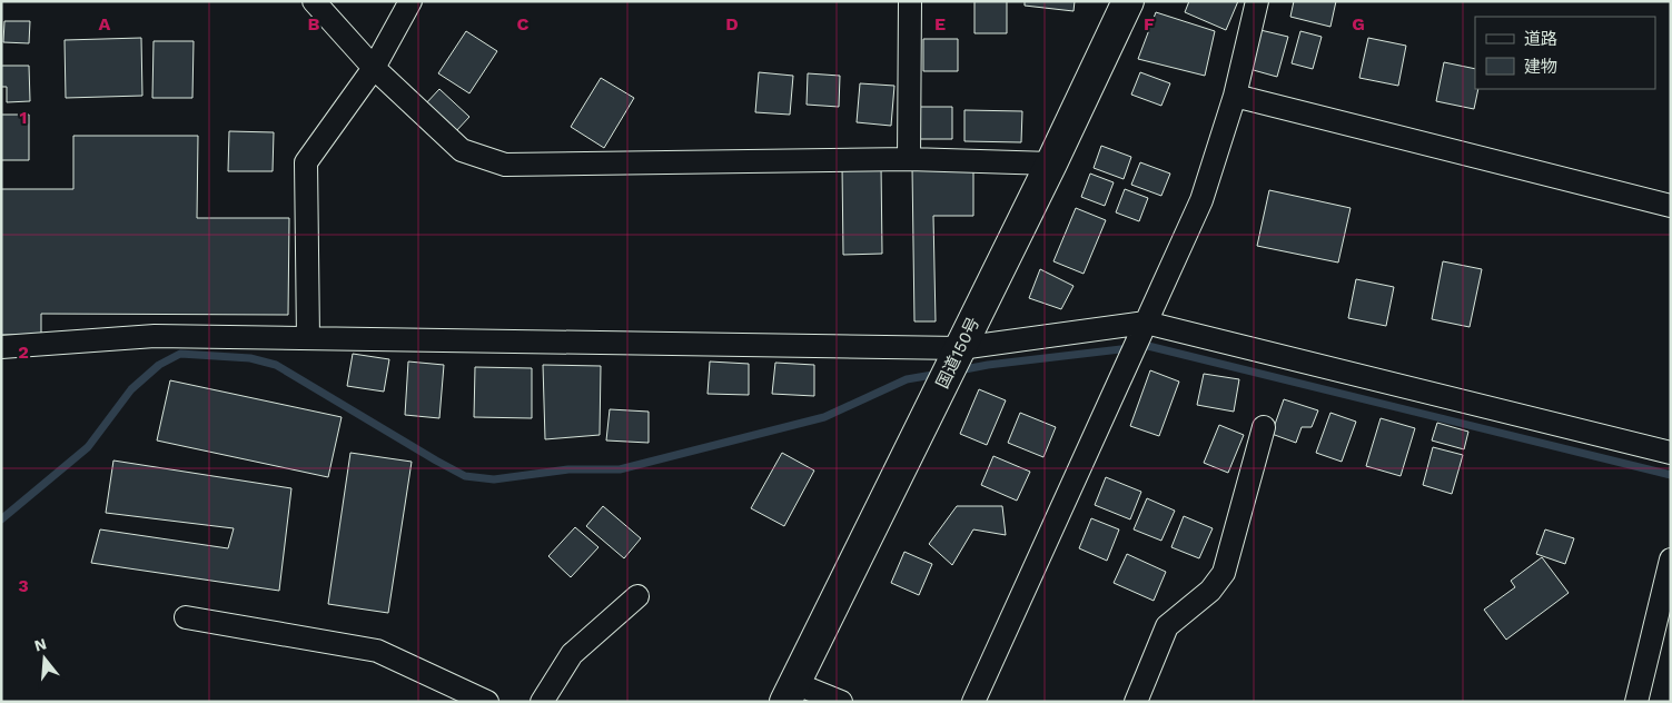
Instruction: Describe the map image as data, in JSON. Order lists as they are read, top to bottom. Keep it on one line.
{"streets":{"highway":["国道150号"]},"legend":["道路","建物"],"north":"top","grid":{"columns":["A","B","C","D","E","F","G"],"rows":["1","2","3"]}}
